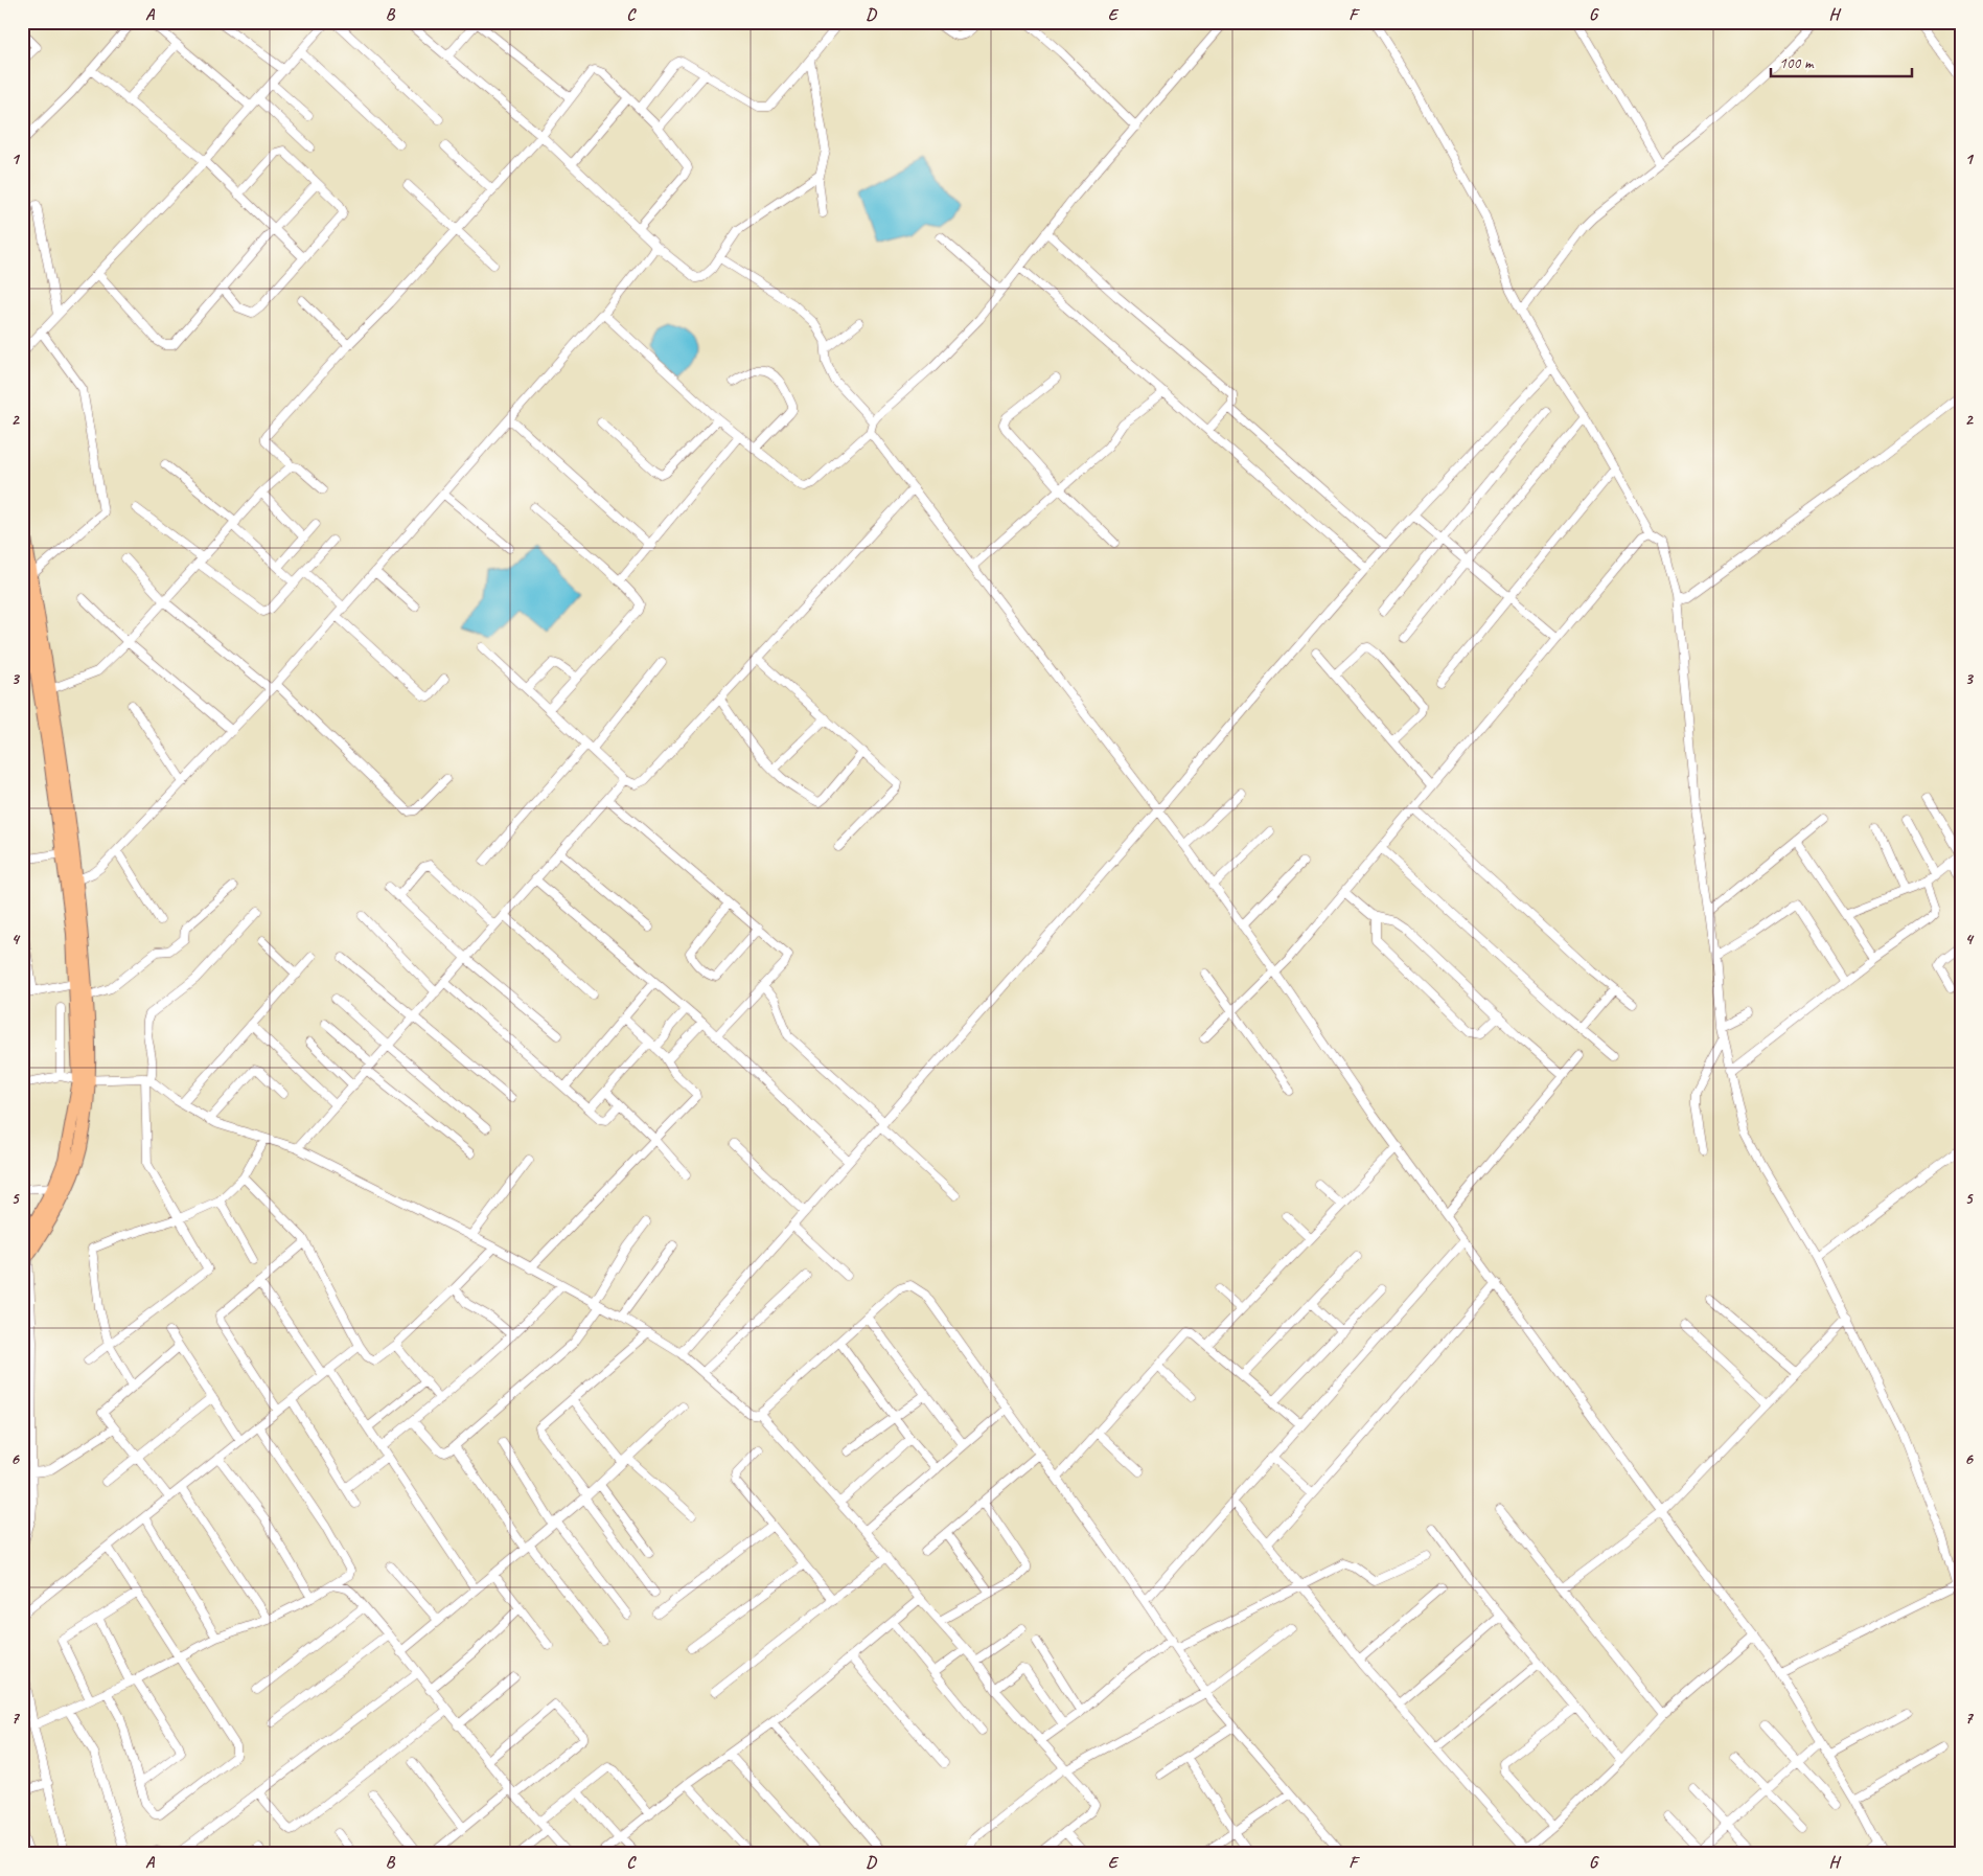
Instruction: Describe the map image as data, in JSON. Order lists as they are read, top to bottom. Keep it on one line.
{"scale_bar":"100 m","grid":{"columns":["A","B","C","D","E","F","G","H"],"rows":["1","2","3","4","5","6","7"]}}
